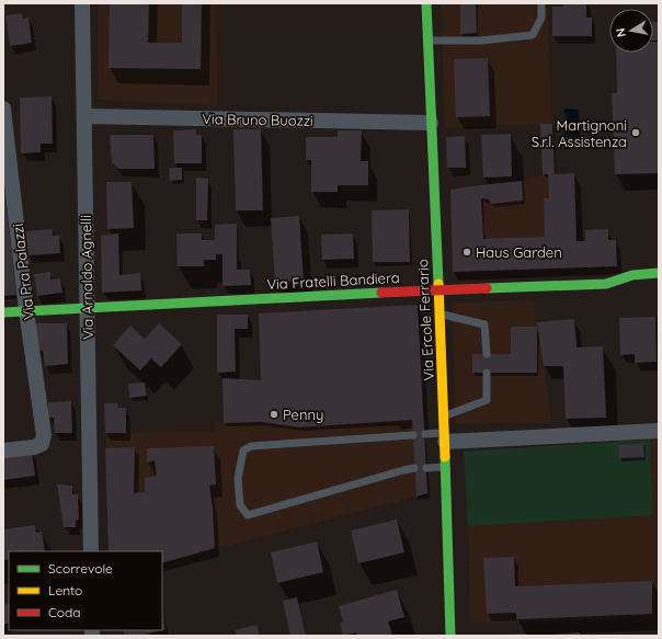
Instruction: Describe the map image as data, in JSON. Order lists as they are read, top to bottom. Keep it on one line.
{"streets":{"street":["Via Bruno Buozzi","Via Pra Palazzi","Via Arnaldo Agnelli","Via Fratelli Bandiera","Via Ercole Ferrario"]},"crossings":[["Via Bruno Buozzi","Via Arnaldo Agnelli"],["Via Bruno Buozzi","Via Ercole Ferrario"],["Via Pra Palazzi","Via Fratelli Bandiera"],["Via Arnaldo Agnelli","Via Fratelli Bandiera"],["Via Fratelli Bandiera","Via Ercole Ferrario"]],"places":["Martignoni S.r.l. Assistenza","Haus Garden","Penny"],"legend":["Scorrevole","Lento","Coda"],"north":"left"}
